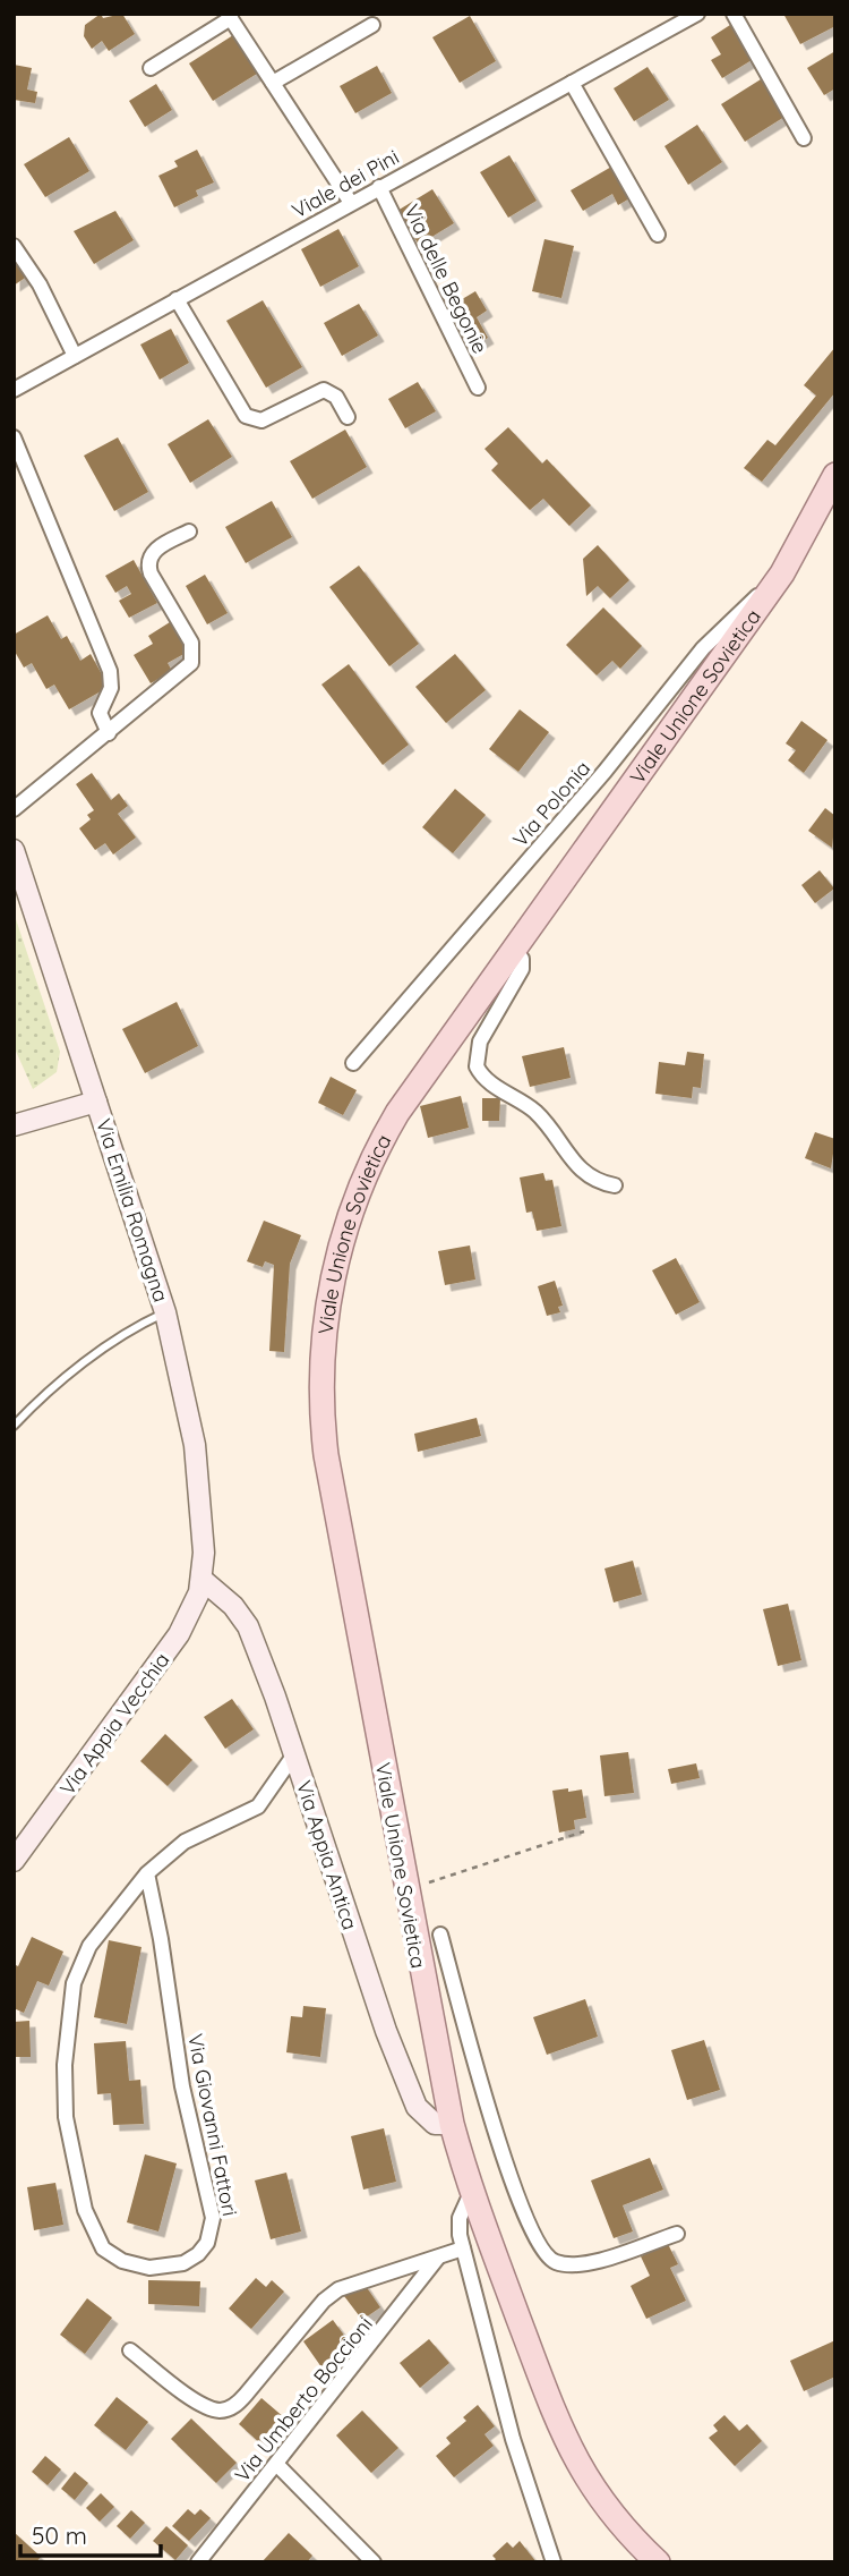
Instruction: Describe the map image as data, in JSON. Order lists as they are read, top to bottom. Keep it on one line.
{"streets":{"main road":["Viale Unione Sovietica","Via Emilia Romagna","Via Appia Vecchia","Via Appia Antica"],"street":["Viale dei Pini","Via delle Begonie","Via Polonia","Via Giovanni Fattori","Via Umberto Boccioni"]},"crossings":[["Viale dei Pini","Via delle Begonie"],["Viale Unione Sovietica","Via Polonia"],["Viale Unione Sovietica","Via Appia Antica"],["Via Emilia Romagna","Via Appia Vecchia"],["Via Emilia Romagna","Via Appia Antica"],["Via Appia Vecchia","Via Appia Antica"],["Via Appia Antica","Via Giovanni Fattori"]],"scale_bar":"50 m"}
